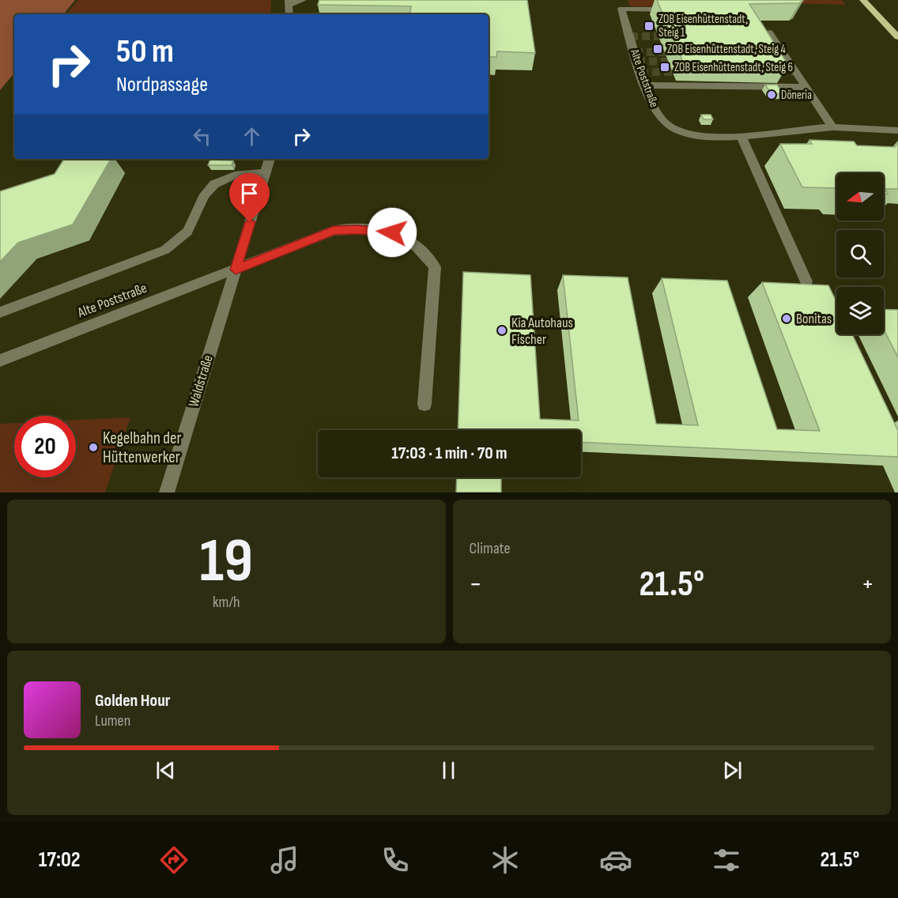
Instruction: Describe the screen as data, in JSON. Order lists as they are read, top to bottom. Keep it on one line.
{"streets":{"street":["Alte Poststraße","Waldstraße"]},"crossings":[["Alte Poststraße","Waldstraße"]],"places":{"transit":["ZOB Eisenhüttenstadt, Steig 1","ZOB Eisenhüttenstadt, Steig 4","ZOB Eisenhüttenstadt, Steig 6"],"other":["Döneria","Bonitas","Kia Autohaus Fischer","Kegelbahn der Hüttenwerker"]},"north":"left","page":{"turn":["50 m","Nordpassage"],"limit":"20","trip":"17:03 · 1 min · 70 m","tile":[["19","km/h"],"Climate"],"heat":["−","21.5°","+"],"song":["Golden Hour","Lumen"],"tabs":["17:02","21.5°"]}}
